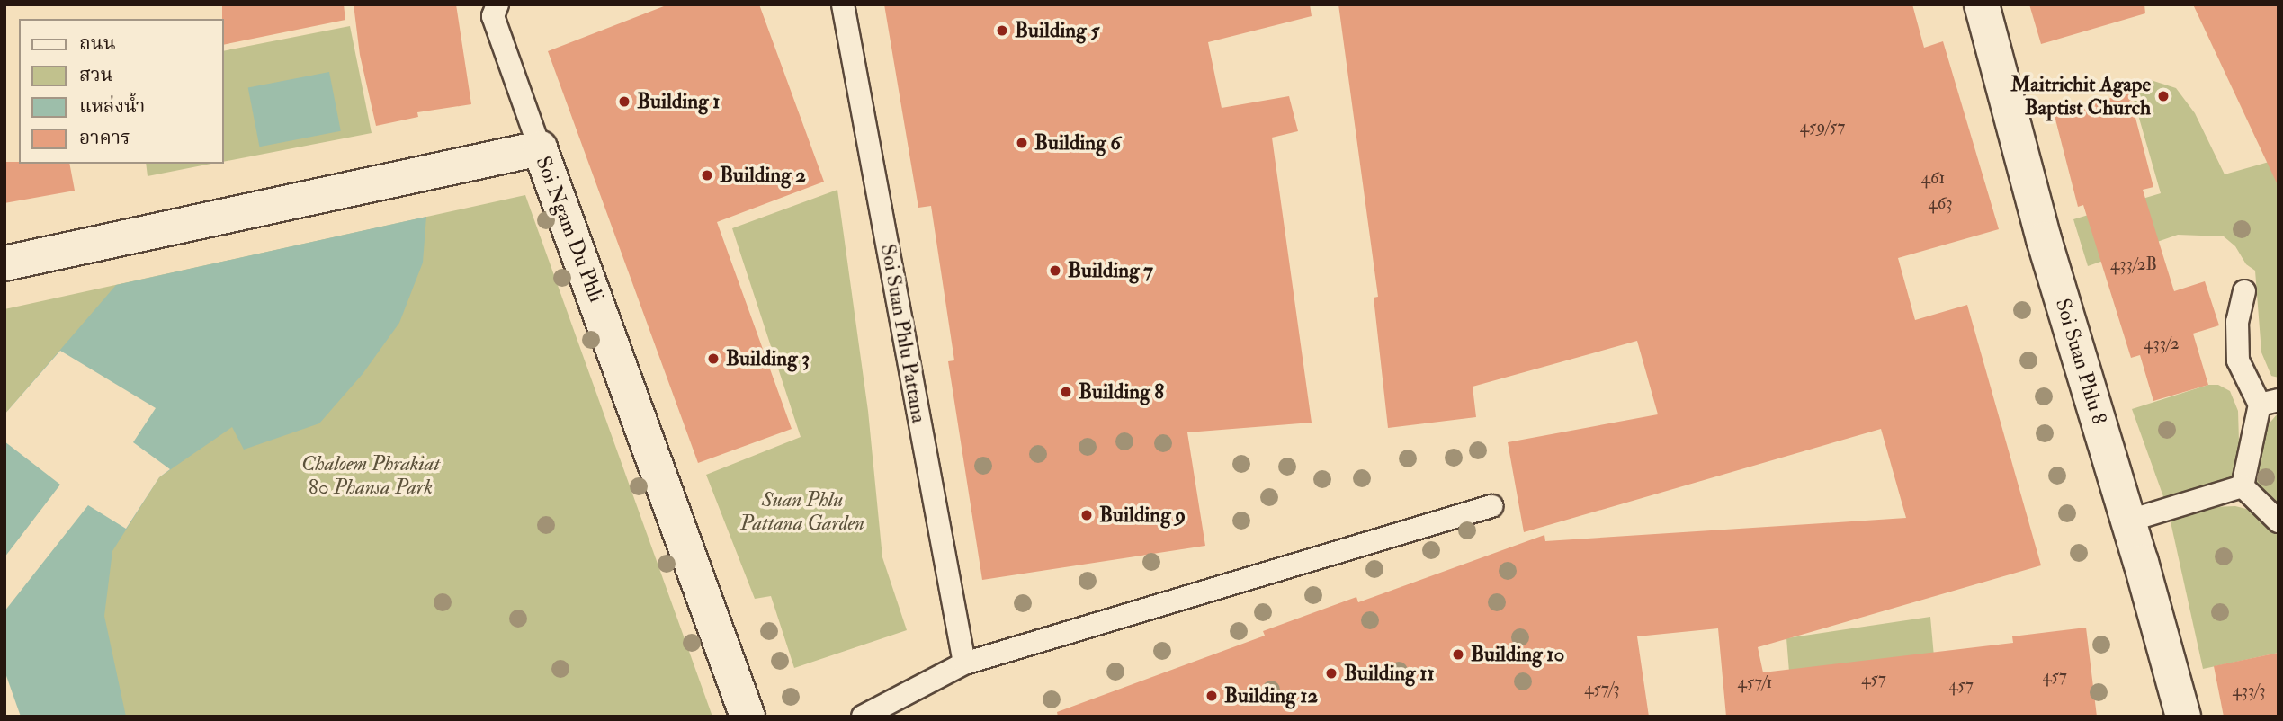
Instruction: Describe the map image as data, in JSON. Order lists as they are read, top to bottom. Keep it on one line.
{"streets":{"street":["Soi Ngam Du Phli","Soi Suan Phlu 8"],"lane":["Soi Suan Phlu Pattana"]},"parks":["Chaloem Phrakiat 80 Phansa Park","Suan Phlu Pattana Garden"],"places":["Building 5","Maitrichit Agape Baptist Church","Building 1","Building 6","Building 2","Building 7","Building 3","Building 8","Building 9","Building 10","Building 11","Building 12"],"house_numbers":["459/57","461","463","433/2B","433/2","457","457","457/1","457","457/3","433/3"],"legend":["ถนน","สวน","แหล่งน้ำ","อาคาร"]}
